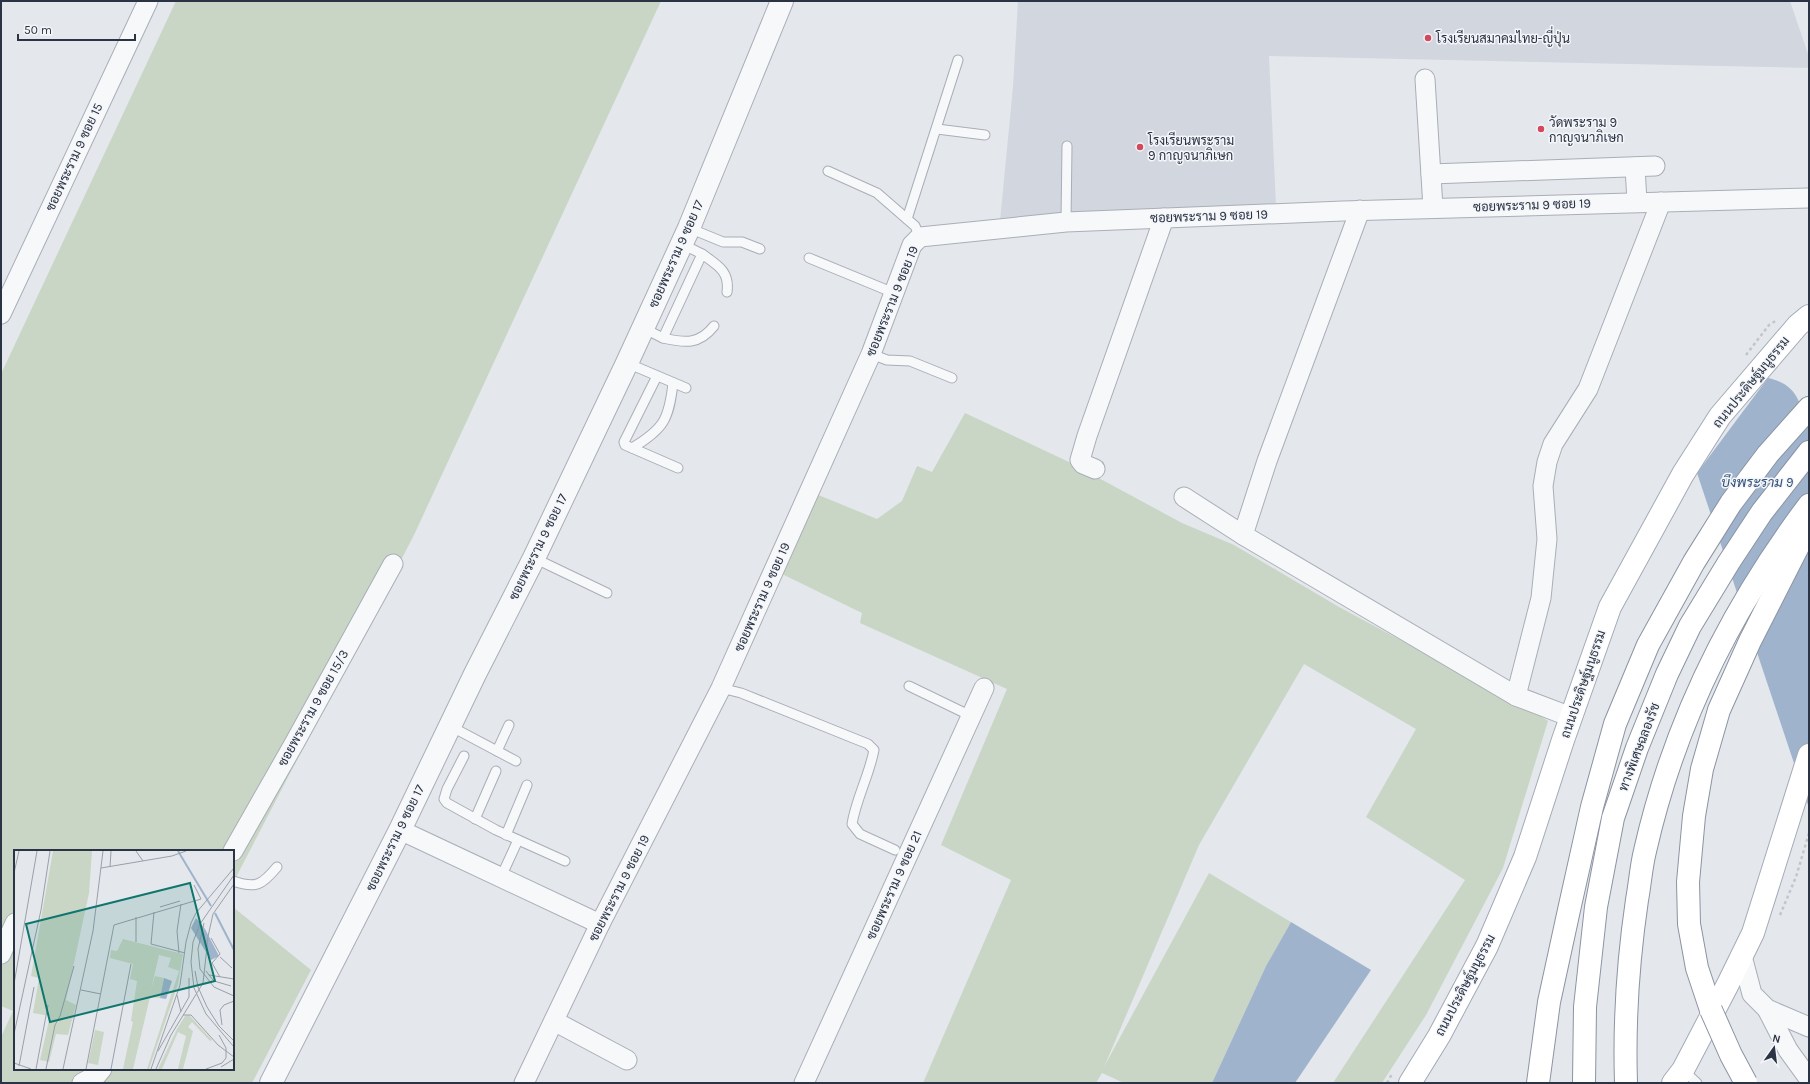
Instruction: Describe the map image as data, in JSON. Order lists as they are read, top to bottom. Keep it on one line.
{"streets":{"main road":["ถนนประดิษฐ์มนูธรรม","ทางพิเศษฉลองรัช"],"street":["ซอยพระราม 9 ซอย 15","ซอยพระราม 9 ซอย 19","ซอยพระราม 9 ซอย 17","ซอยพระราม 9 ซอย 15/3","ซอยพระราม 9 ซอย 21"]},"water":["บึงพระราม 9"],"places":["โรงเรียนสมาคมไทย-ญี่ปุ่น","วัดพระราม 9 กาญจนาภิเษก","โรงเรียนพระราม 9 กาญจนาภิเษก"],"scale_bar":"50 m","north":"top"}
